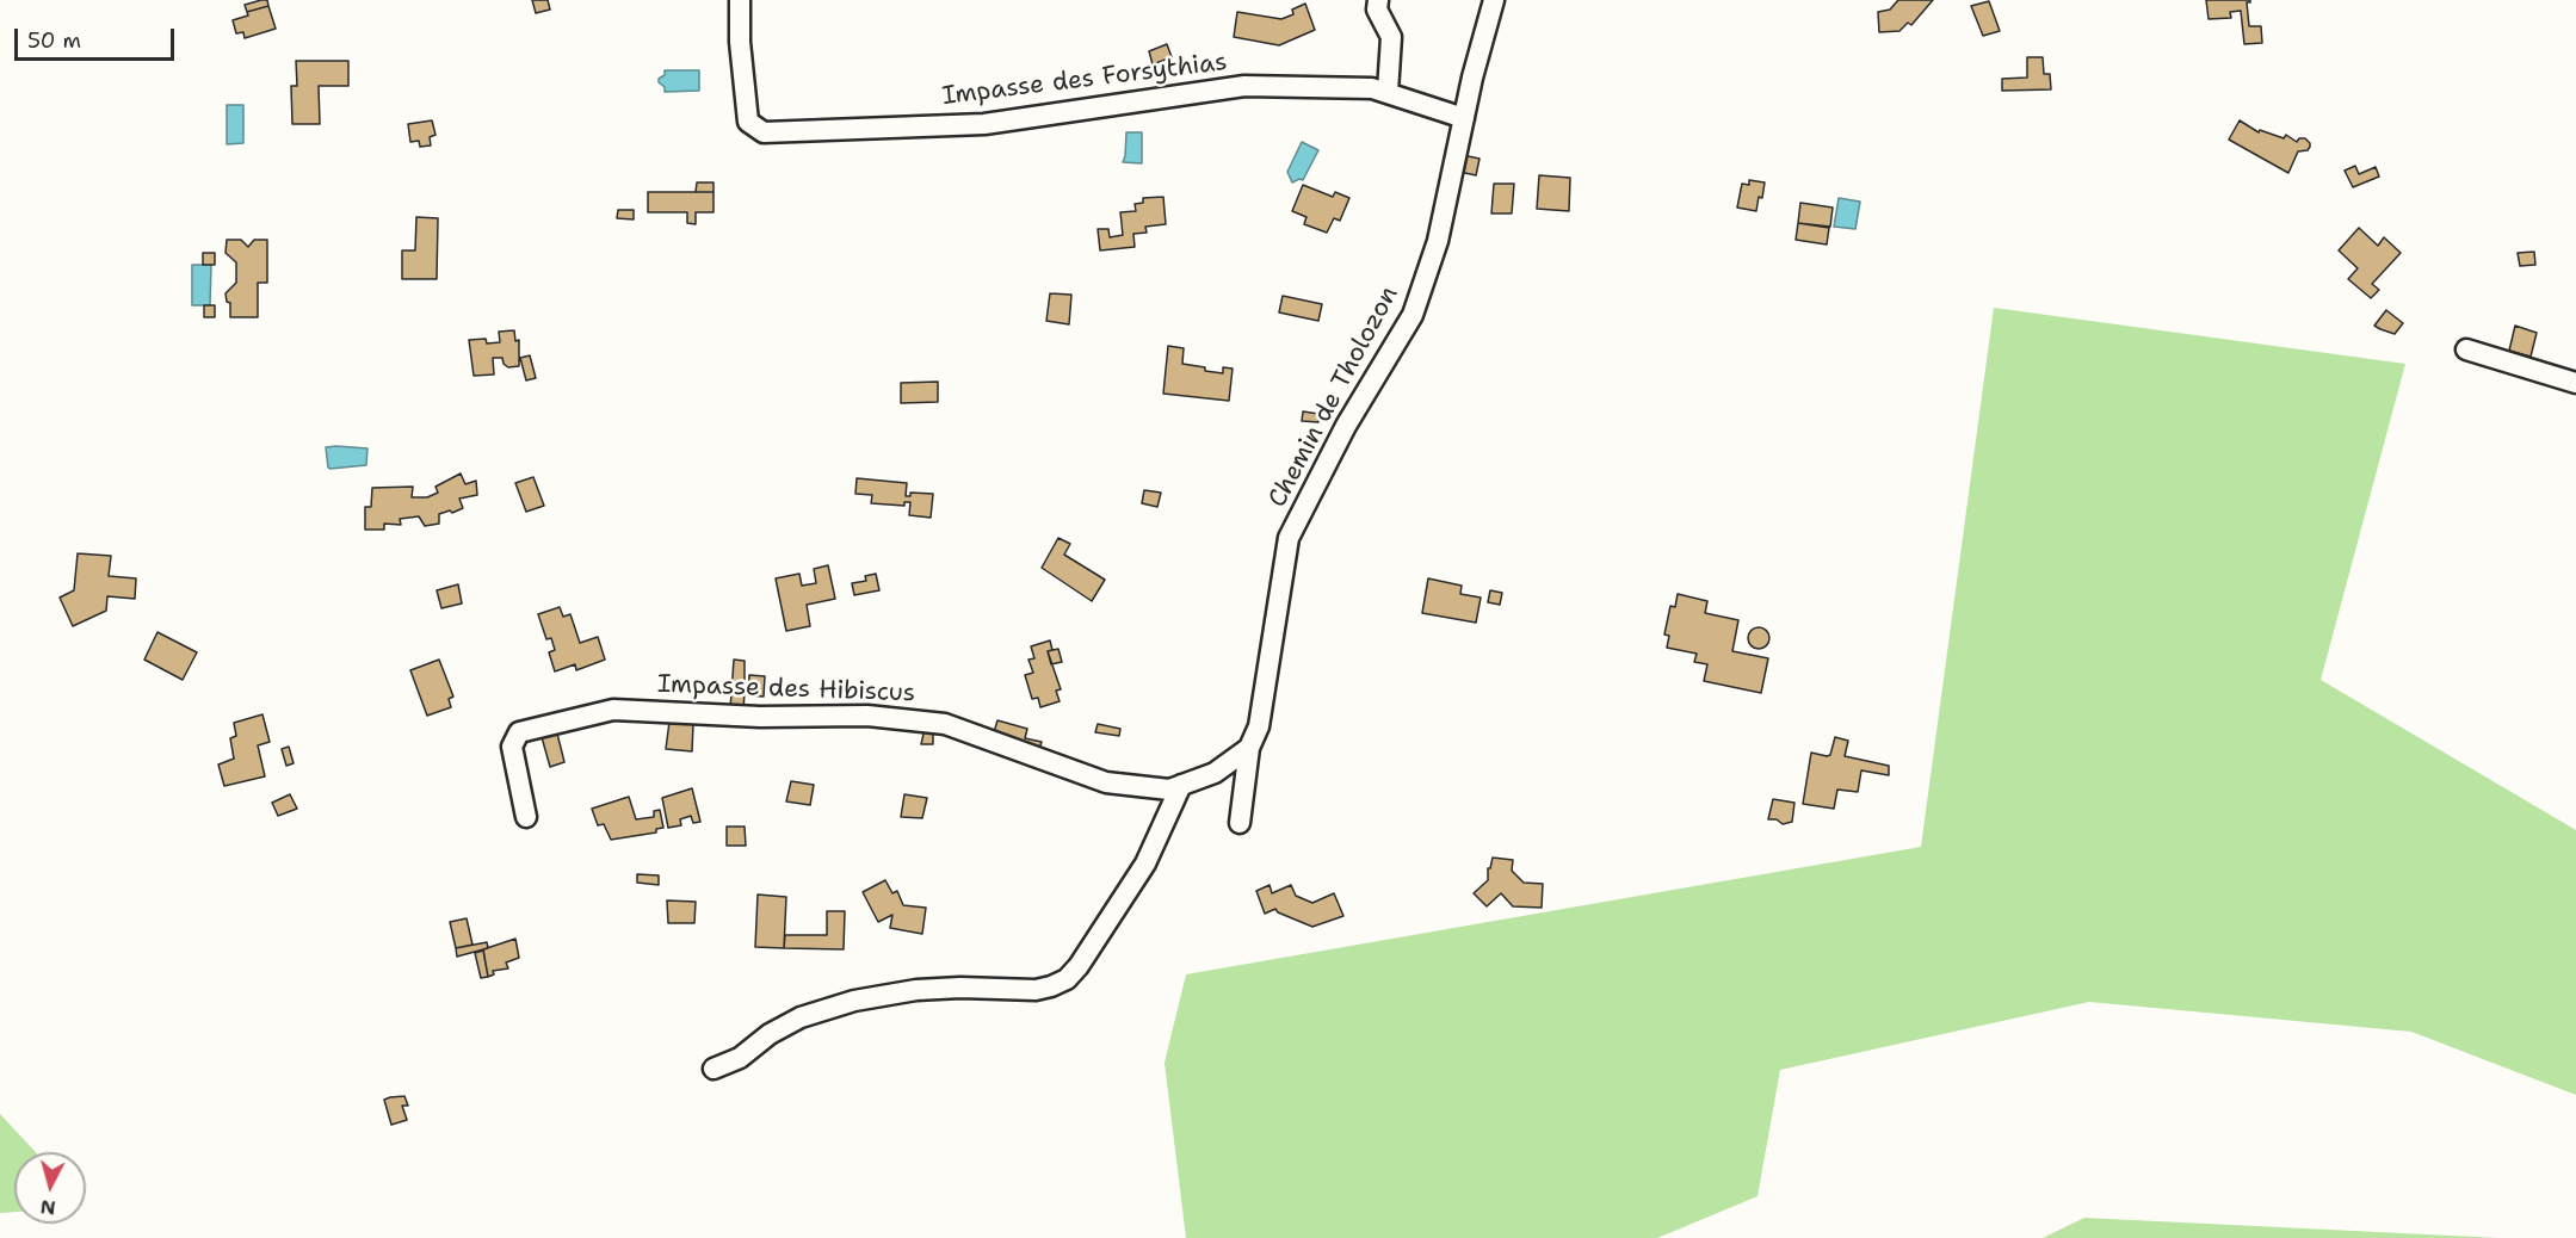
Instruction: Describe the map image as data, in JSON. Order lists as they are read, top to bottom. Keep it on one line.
{"streets":{"street":["Impasse des Forsythias","Chemin de Tholozon","Impasse des Hibiscus"]},"crossings":[["Impasse des Forsythias","Chemin de Tholozon"],["Chemin de Tholozon","Impasse des Hibiscus"]],"scale_bar":"50 m","north":"bottom"}
